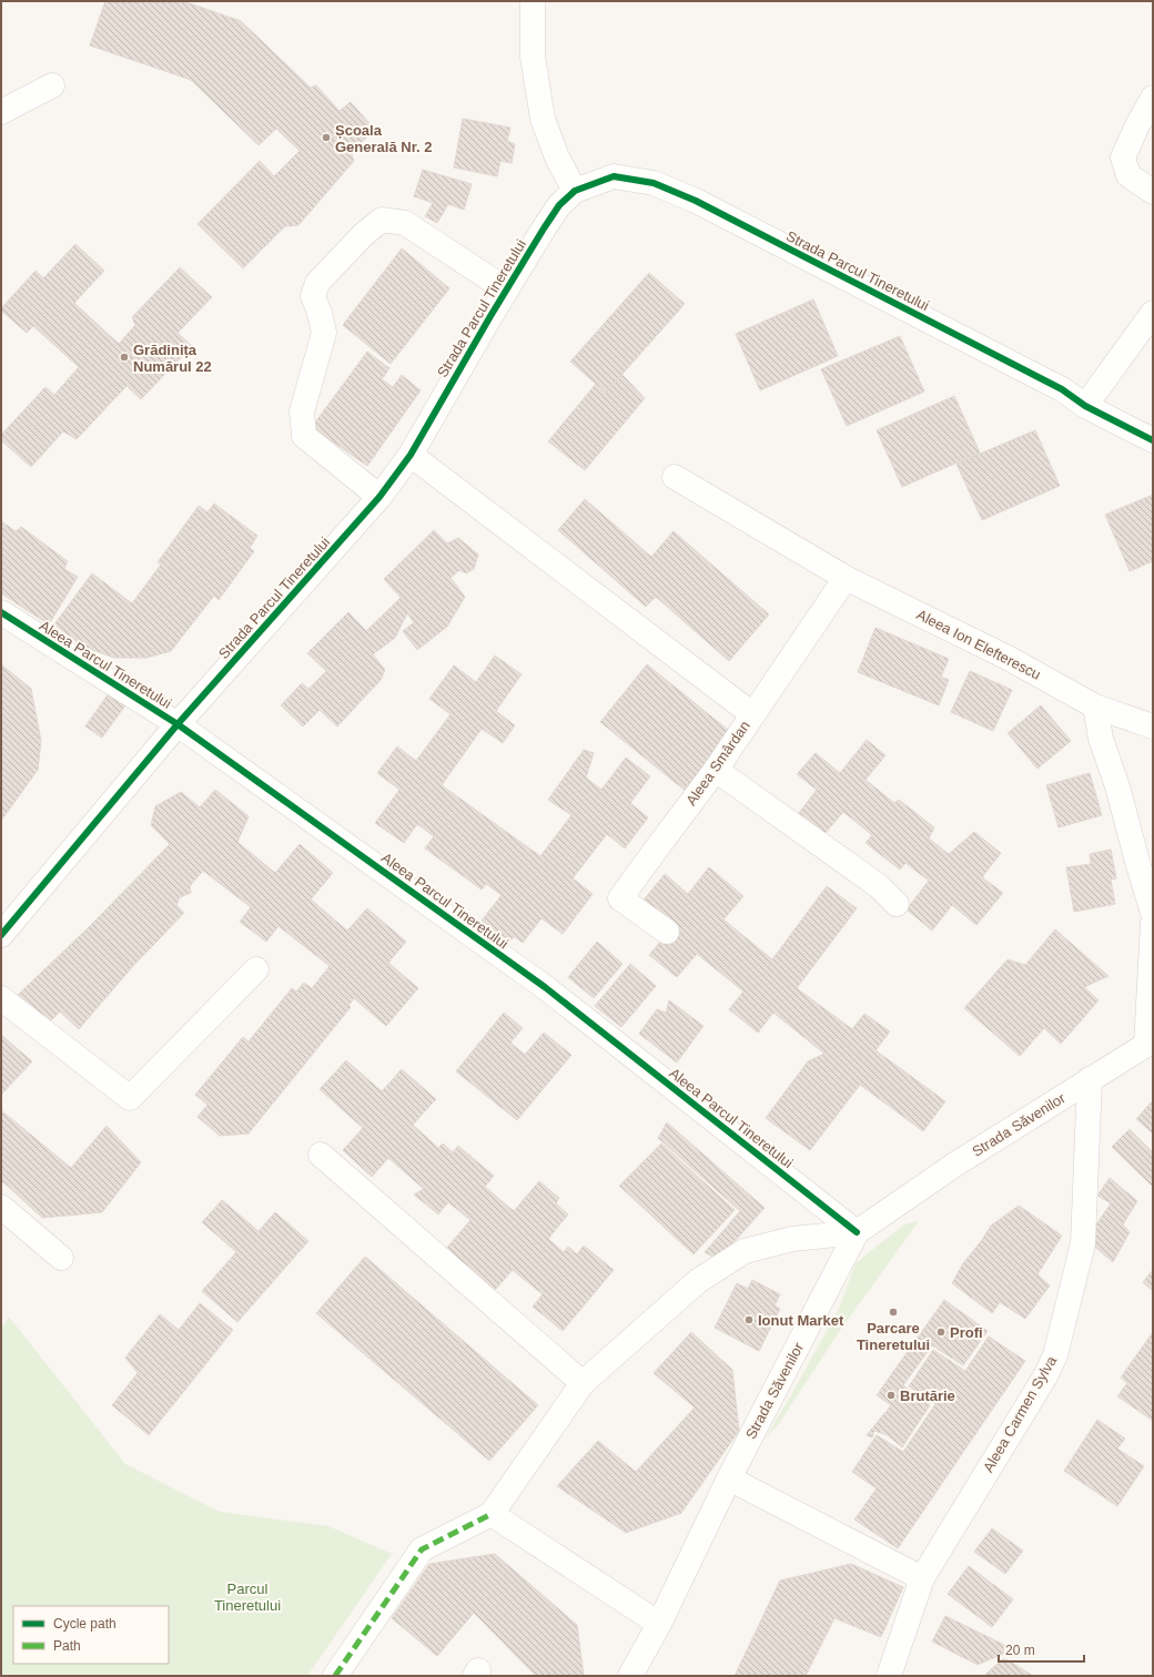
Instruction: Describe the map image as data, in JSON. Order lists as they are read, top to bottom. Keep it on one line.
{"streets":{"street":["Strada Parcul Tineretului","Aleea Ion Elefterescu","Aleea Parcul Tineretului","Aleea Smârdan","Strada Săvenilor","Aleea Carmen Sylva"]},"crossings":[["Strada Parcul Tineretului","Aleea Parcul Tineretului"],["Aleea Ion Elefterescu","Aleea Smârdan"],["Aleea Parcul Tineretului","Strada Săvenilor"],["Strada Săvenilor","Aleea Carmen Sylva"]],"parks":["Parcul Tineretului"],"places":["Școala Generală Nr. 2","Grădinița Numărul 22","Parcare Tineretului","Ionut Market","Profi","Brutărie"],"legend":["Cycle path","Path"],"scale_bar":"20 m"}
